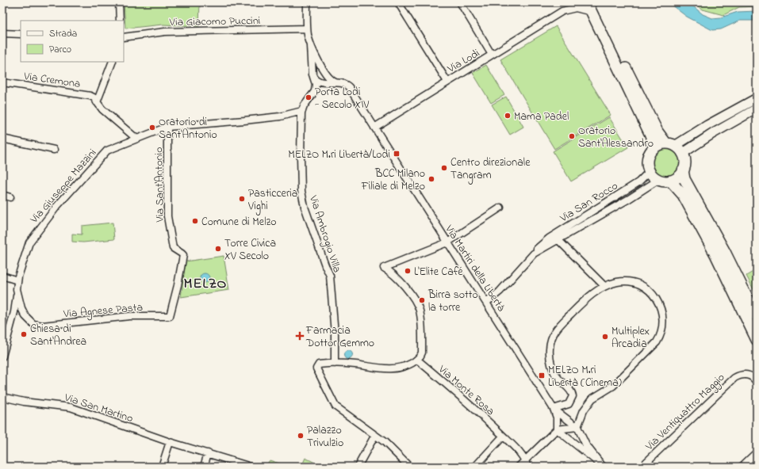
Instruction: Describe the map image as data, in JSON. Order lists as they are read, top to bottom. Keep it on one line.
{"streets":{"street":["Via Giacomo Puccini","Via Lodi","Via Cremona","Via Sant'Antonio","Via Giuseppe Mazzini","Via San Rocco","Via Ambrogio Villa","Via Martiri della Libertà","Via Agnese Pasta","Via Monte Rosa","Via San Martino","Via Ventiquattro Maggio"]},"crossings":[["Via Lodi","Via Martiri della Libertà"],["Via Cremona","Via Giuseppe Mazzini"],["Via Sant'Antonio","Via Giuseppe Mazzini"],["Via Sant'Antonio","Via Agnese Pasta"],["Via Giuseppe Mazzini","Via Agnese Pasta"],["Via San Rocco","Via Martiri della Libertà"]],"districts":["MELZO"],"places":{"other":["Porta Lodi - Secolo XIV","Mama Padel","Oratorio di Sant'Antonio","Oratorio Sant'Alessandro","Centro direzionale Tangram","BCC Milano Filiale di Melzo","Pasticceria Vighi","Comune di Melzo","Torre Civica XV Secolo","L'Elite Café","Birra sotto la torre","Chiesa di Sant'Andrea","Multiplex Arcadia","Palazzo Trivulzio"],"transit":["MELZO M.ri Libertà/Lodi","MELZO M.ri Libertà (Cinema)"],"health":["Farmacia Dottor Gemmo"]},"legend":["Strada","Parco"]}
